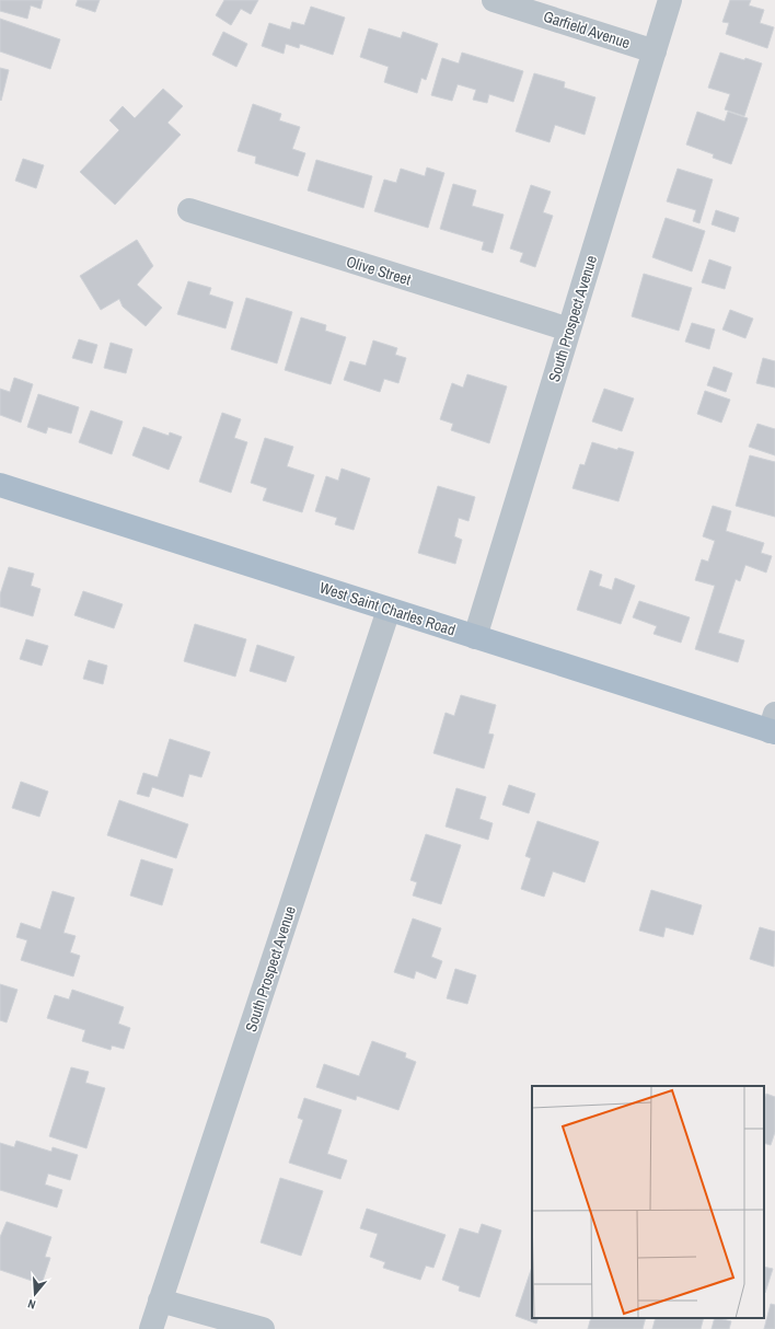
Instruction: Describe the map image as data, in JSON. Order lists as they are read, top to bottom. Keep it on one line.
{"streets":{"main road":["West Saint Charles Road"],"street":["Garfield Avenue","Olive Street","South Prospect Avenue"]},"crossings":[["Garfield Avenue","South Prospect Avenue"],["Olive Street","South Prospect Avenue"],["South Prospect Avenue","West Saint Charles Road"]],"north":"bottom"}
